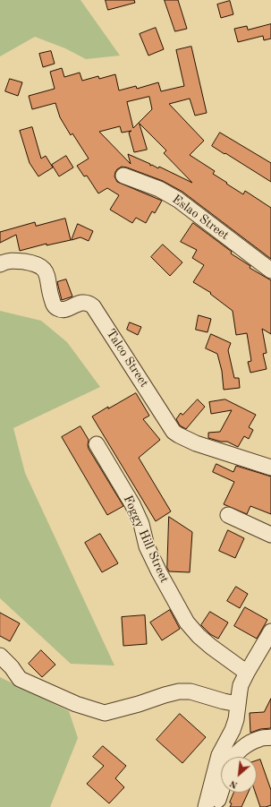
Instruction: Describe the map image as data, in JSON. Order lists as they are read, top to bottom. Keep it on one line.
{"streets":{"street":["Eslao Street","Talco Street","Foggy Hill Street"]},"north":"bottom left"}
